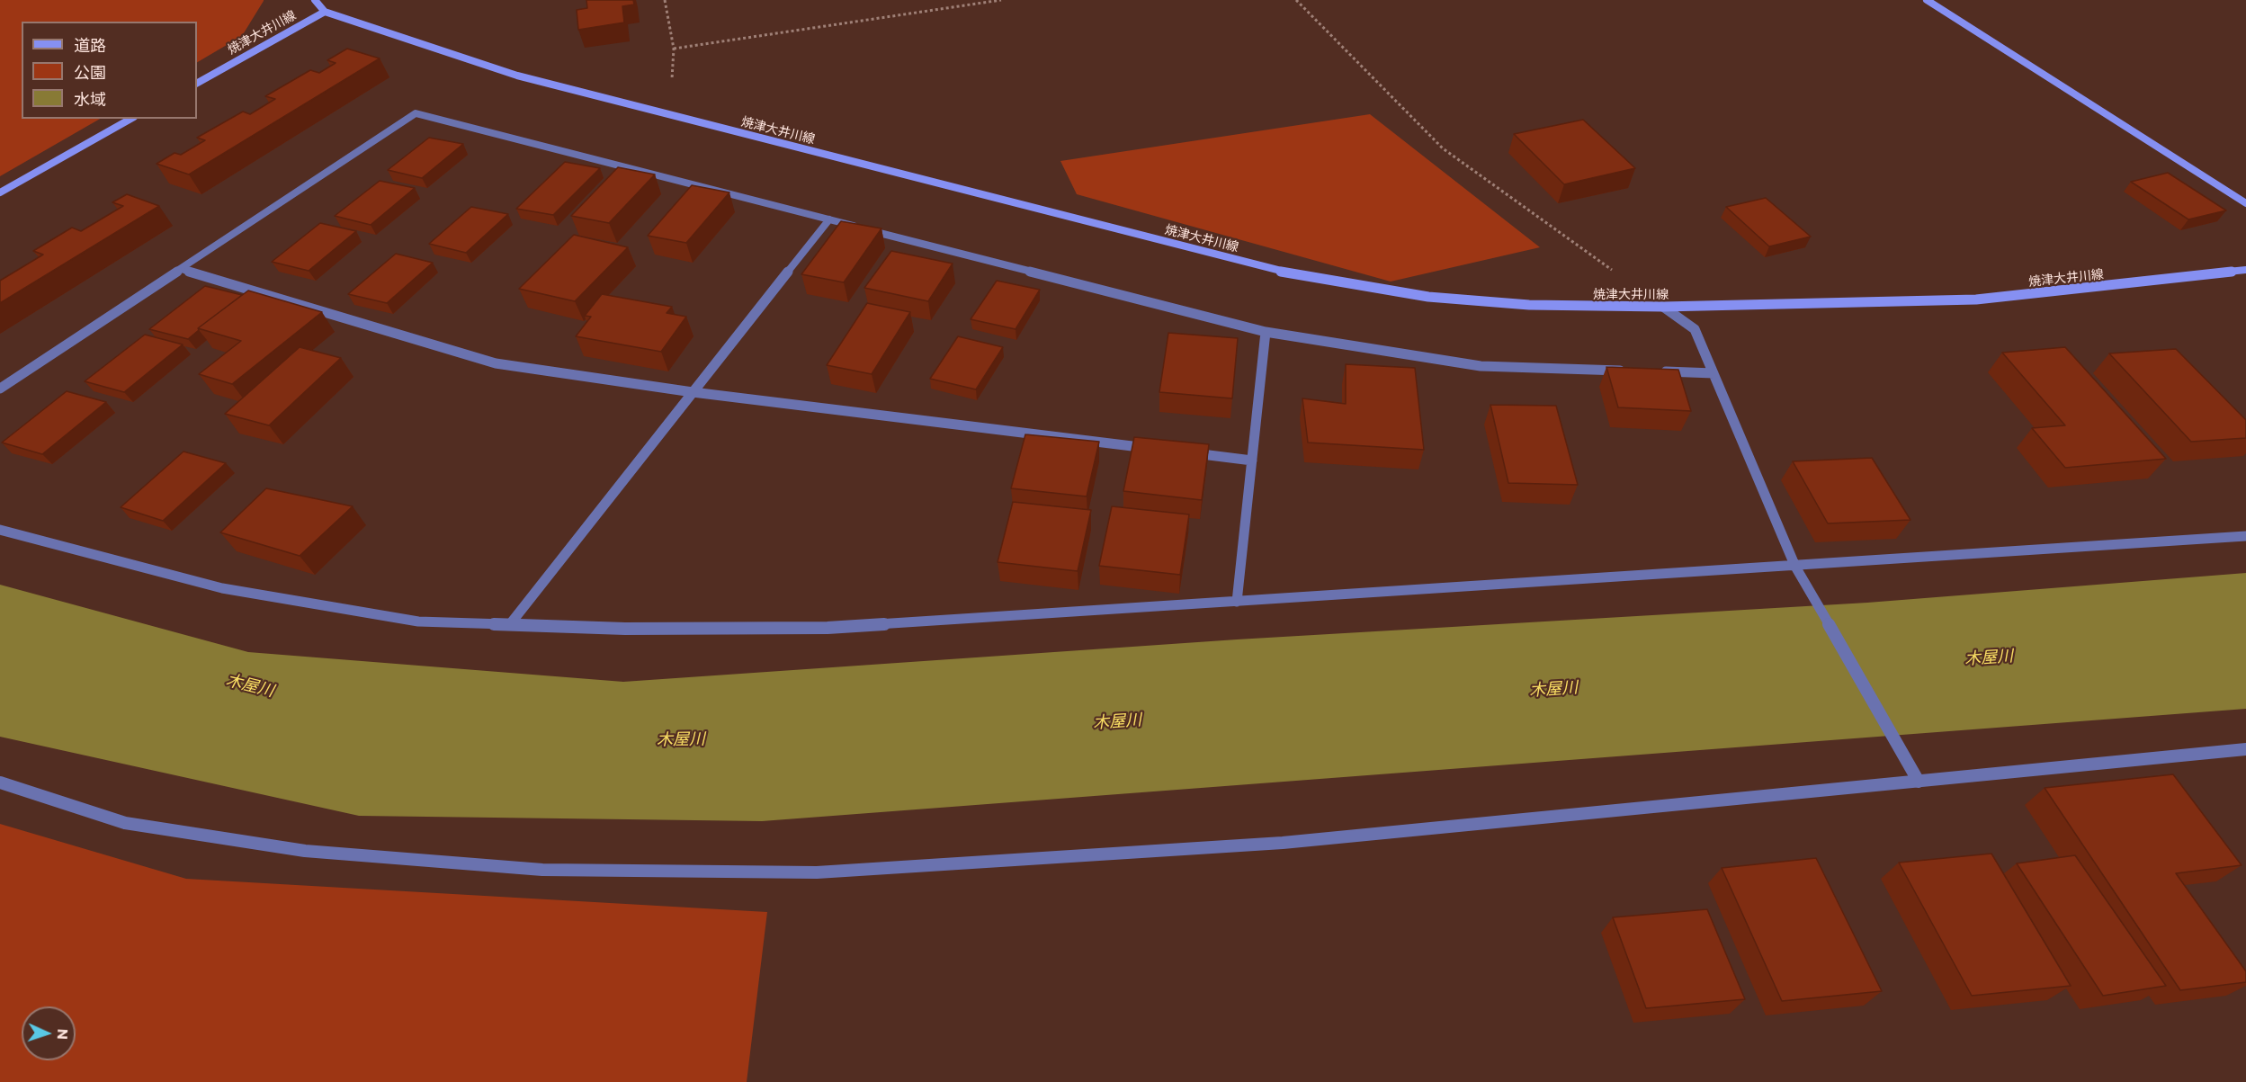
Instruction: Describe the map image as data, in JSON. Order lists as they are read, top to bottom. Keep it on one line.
{"streets":{"main road":["焼津大井川線"]},"water":["木屋川"],"legend":["道路","公園","水域"],"north":"right"}
